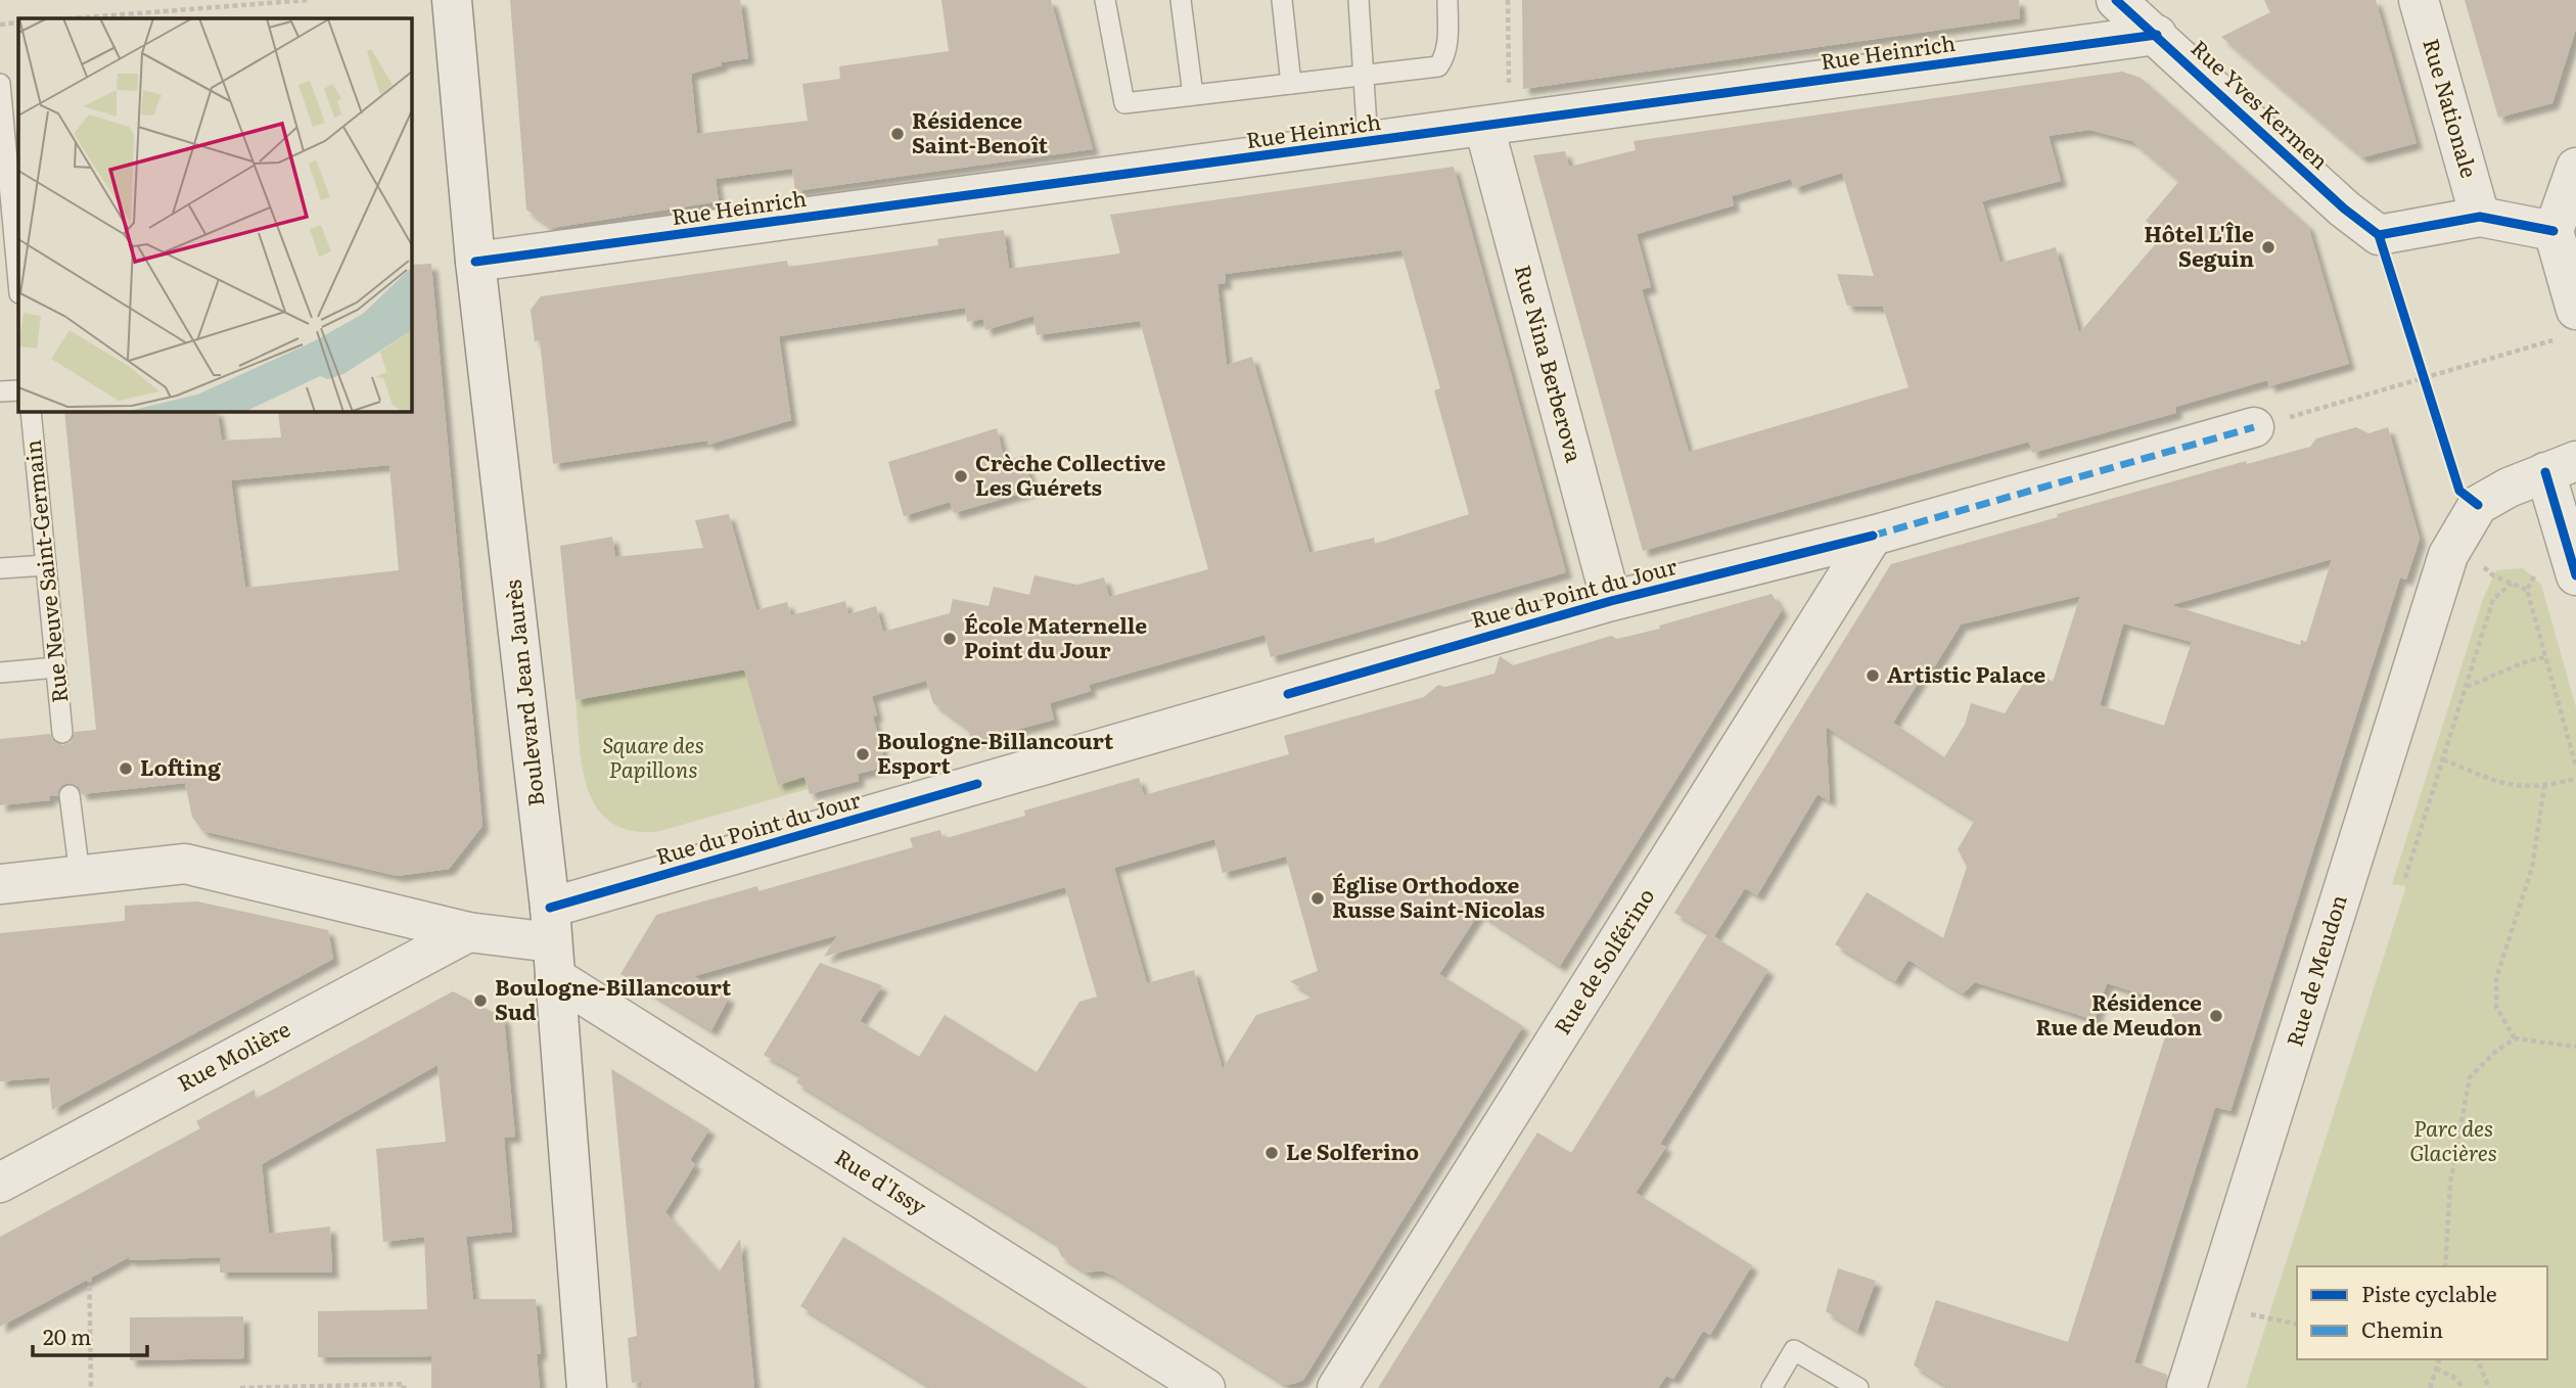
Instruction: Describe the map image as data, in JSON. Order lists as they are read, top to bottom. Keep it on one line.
{"streets":{"street":["Rue Heinrich","Rue Yves Kermen","Rue Nationale","Rue Nina Berberova","Rue du Point du Jour","Boulevard Jean Jaurès","Rue de Solférino","Rue de Meudon","Rue Molière","Rue d'Issy"],"lane":["Rue Neuve Saint-Germain"]},"crossings":[["Rue Heinrich","Rue Yves Kermen"],["Rue Heinrich","Rue Nina Berberova"],["Rue Heinrich","Boulevard Jean Jaurès"],["Rue Yves Kermen","Rue Nationale"],["Rue Nina Berberova","Rue du Point du Jour"],["Rue du Point du Jour","Boulevard Jean Jaurès"],["Rue du Point du Jour","Rue de Solférino"],["Rue du Point du Jour","Rue Molière"],["Rue du Point du Jour","Rue d'Issy"],["Boulevard Jean Jaurès","Rue d'Issy"]],"parks":["Square des Papillons","Parc des Glacières"],"places":["Résidence Saint-Benoît","Hôtel L'Île Seguin","Crèche Collective Les Guérets","École Maternelle Point du Jour","Artistic Palace","Boulogne-Billancourt Esport","Lofting","Église Orthodoxe Russe Saint-Nicolas","Boulogne-Billancourt Sud","Résidence Rue de Meudon","Le Solferino"],"legend":["Piste cyclable","Chemin"],"scale_bar":"20 m"}
